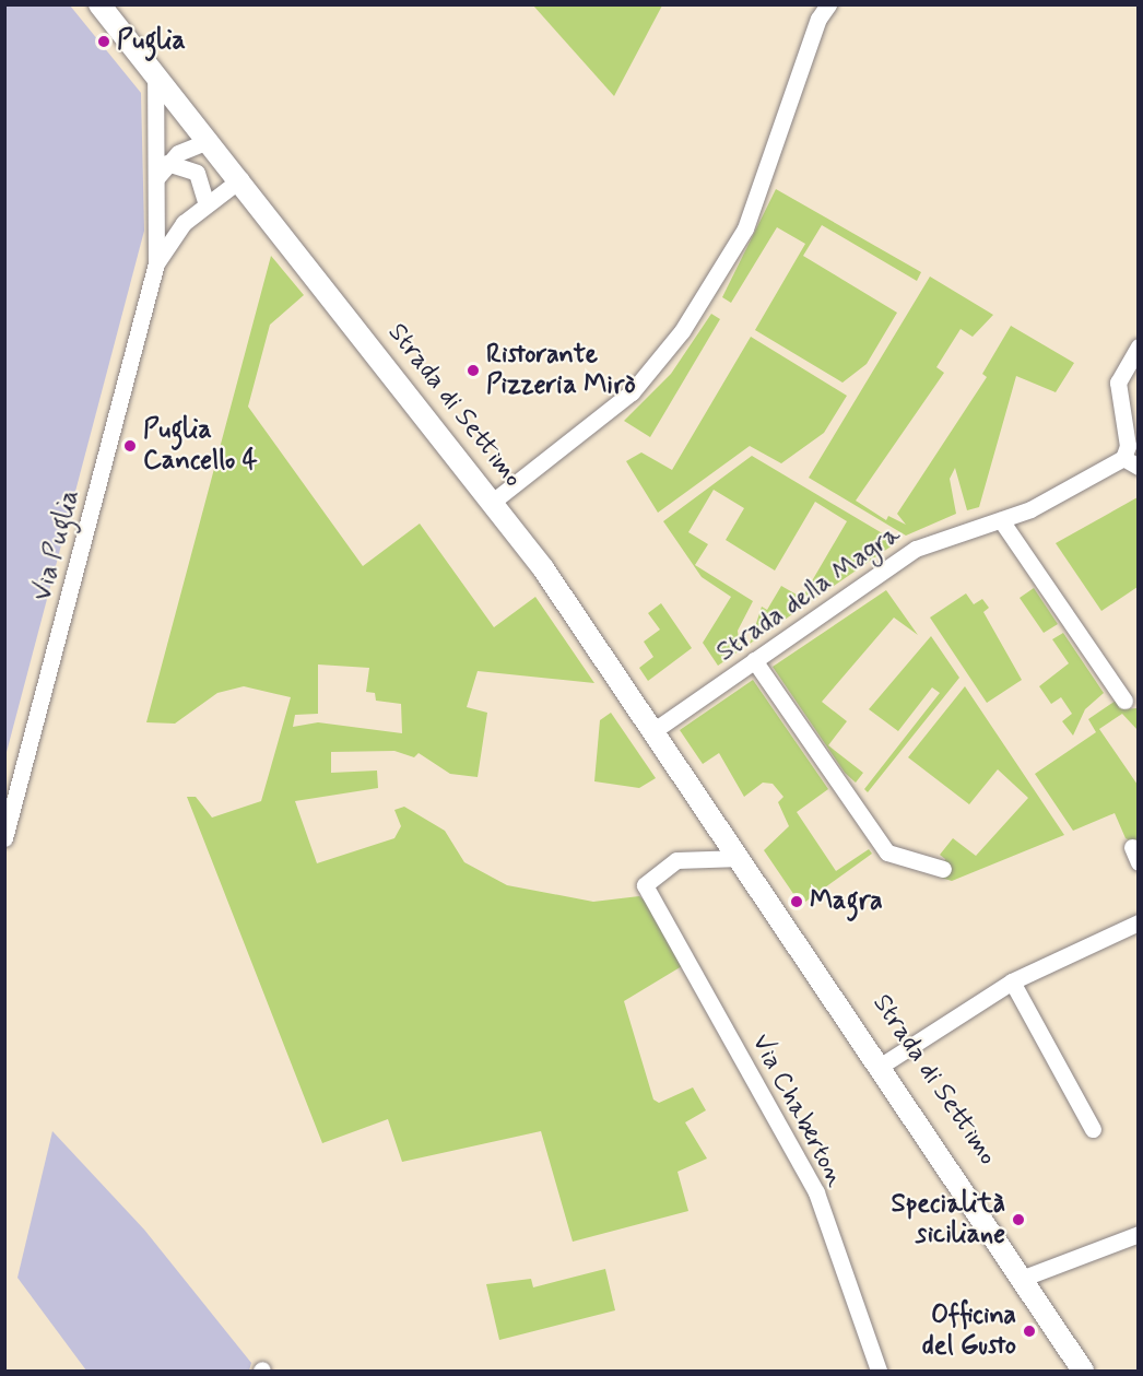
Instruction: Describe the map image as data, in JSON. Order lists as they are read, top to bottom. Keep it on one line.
{"streets":{"main road":["Strada di Settimo"],"street":["Via Puglia","Strada della Magra","Via Chaberton"]},"crossings":[["Strada di Settimo","Via Puglia"],["Strada di Settimo","Strada della Magra"],["Strada di Settimo","Via Chaberton"]],"places":["Puglia","Ristorante Pizzeria Mirò","Puglia Cancello 4","Magra","Specialità siciliane","Officina del Gusto"]}
